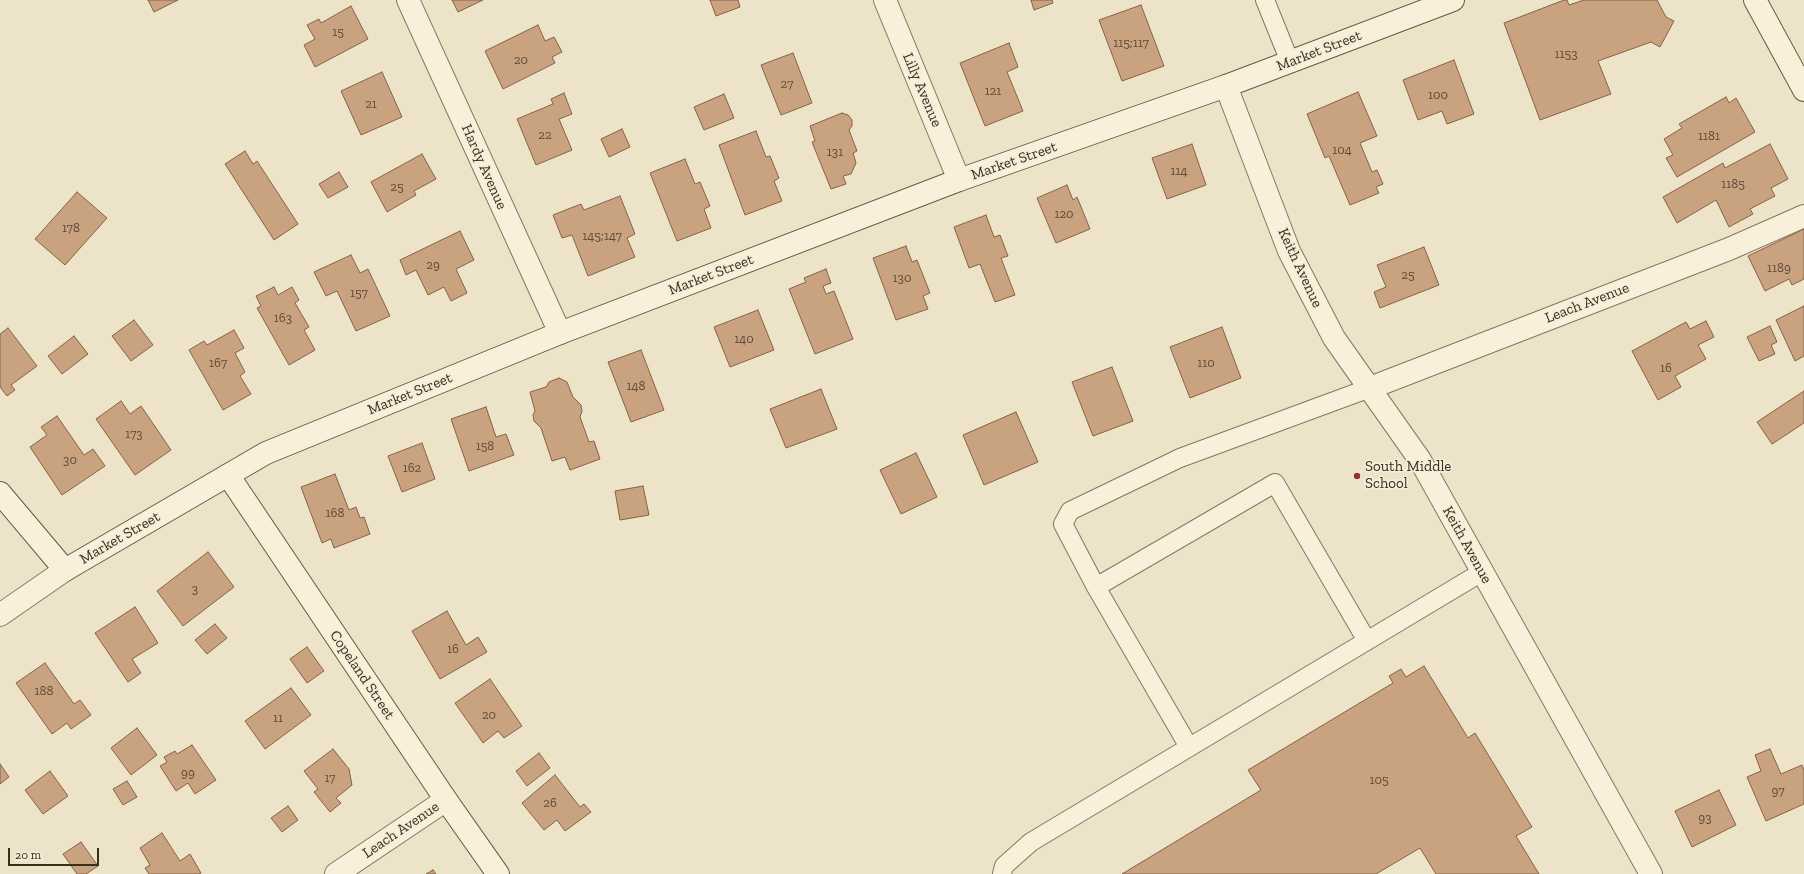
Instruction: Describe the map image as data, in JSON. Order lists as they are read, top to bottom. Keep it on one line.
{"streets":{"main road":["Market Street","Lilly Avenue","Hardy Avenue","Keith Avenue","Leach Avenue","Copeland Street"]},"crossings":[["Market Street","Lilly Avenue"],["Market Street","Hardy Avenue"],["Market Street","Keith Avenue"],["Market Street","Copeland Street"],["Keith Avenue","Leach Avenue"],["Leach Avenue","Copeland Street"]],"places":["South Middle School"],"house_numbers":["15","115;117","1153","20","27","121","100","21","22","1181","104","131","114","1185","25","120","178","145;147","29","1189","25","130","157","163","140","167","110","16","148","173","158","30","162","168","3","16","188","20","11","99","17","105","97","26","93"],"scale_bar":"20 m"}
